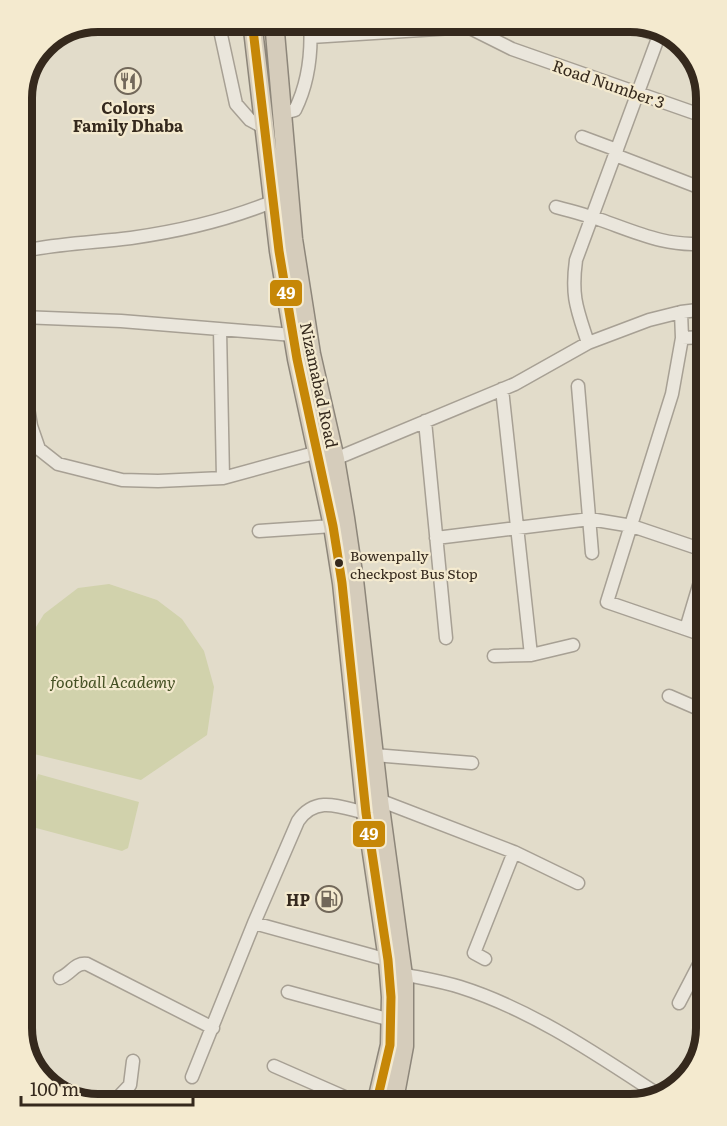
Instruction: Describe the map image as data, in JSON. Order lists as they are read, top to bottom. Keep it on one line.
{"streets":{"highway":["Nizamabad Road"],"street":["Road Number 3"]},"parks":["football Academy"],"places":{"restaurant":["Colors Family Dhaba"],"other":["Bowenpally checkpost Bus Stop"],"fuel station":["HP"]},"lines":["transit line 49"],"scale_bar":"100 m"}
